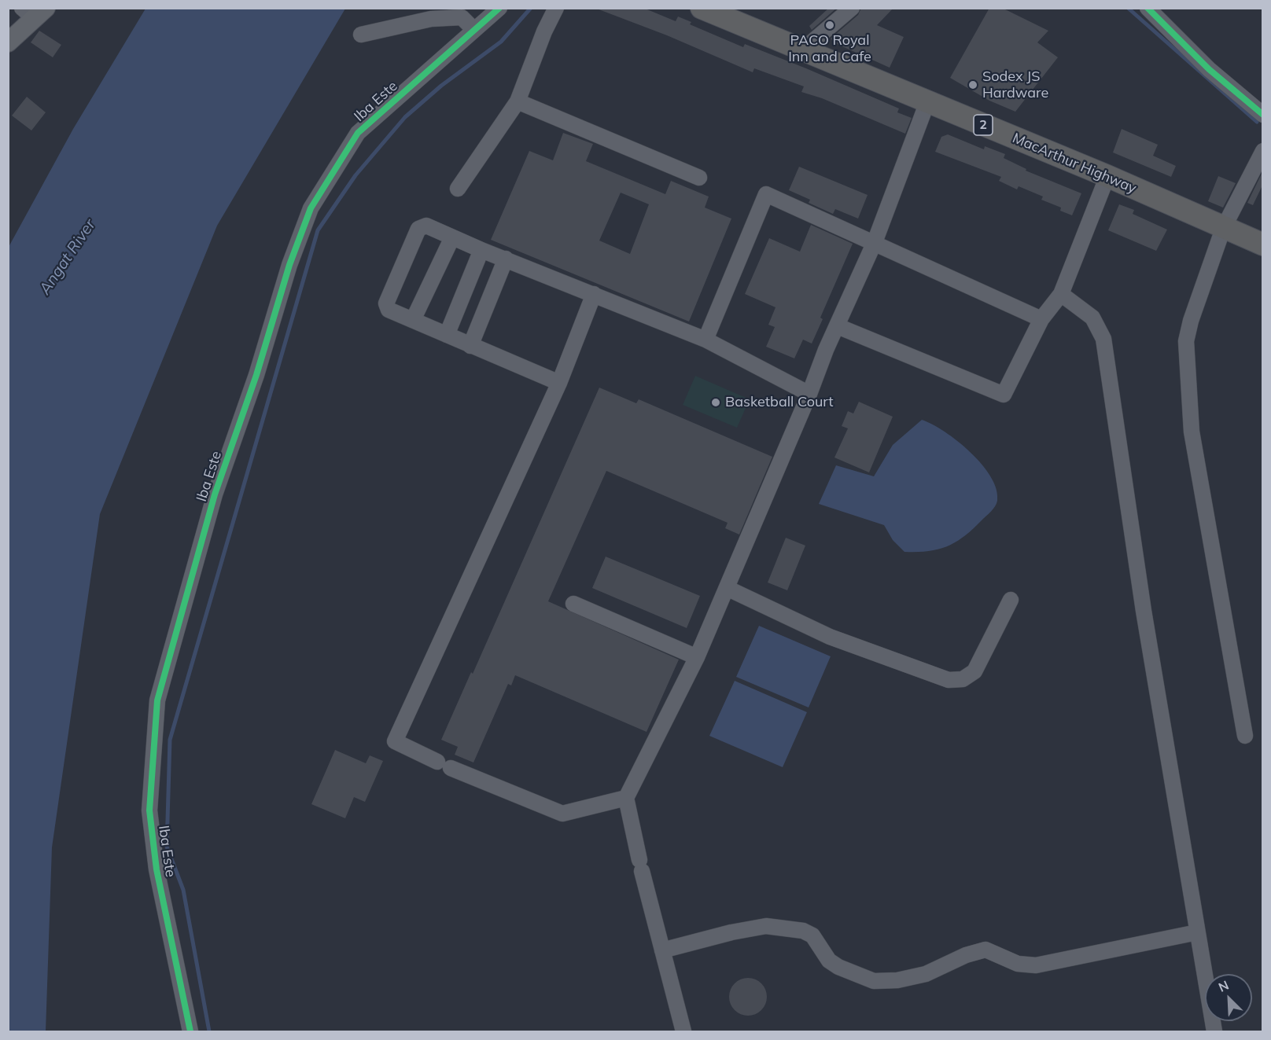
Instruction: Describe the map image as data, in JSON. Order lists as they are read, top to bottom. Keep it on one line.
{"streets":{"highway":["2","MacArthur Highway"],"street":["Iba Este"]},"water":["Angat River"],"places":["PACO Royal Inn and Cafe","Sodex JS Hardware","Basketball Court"],"north":"top left"}
